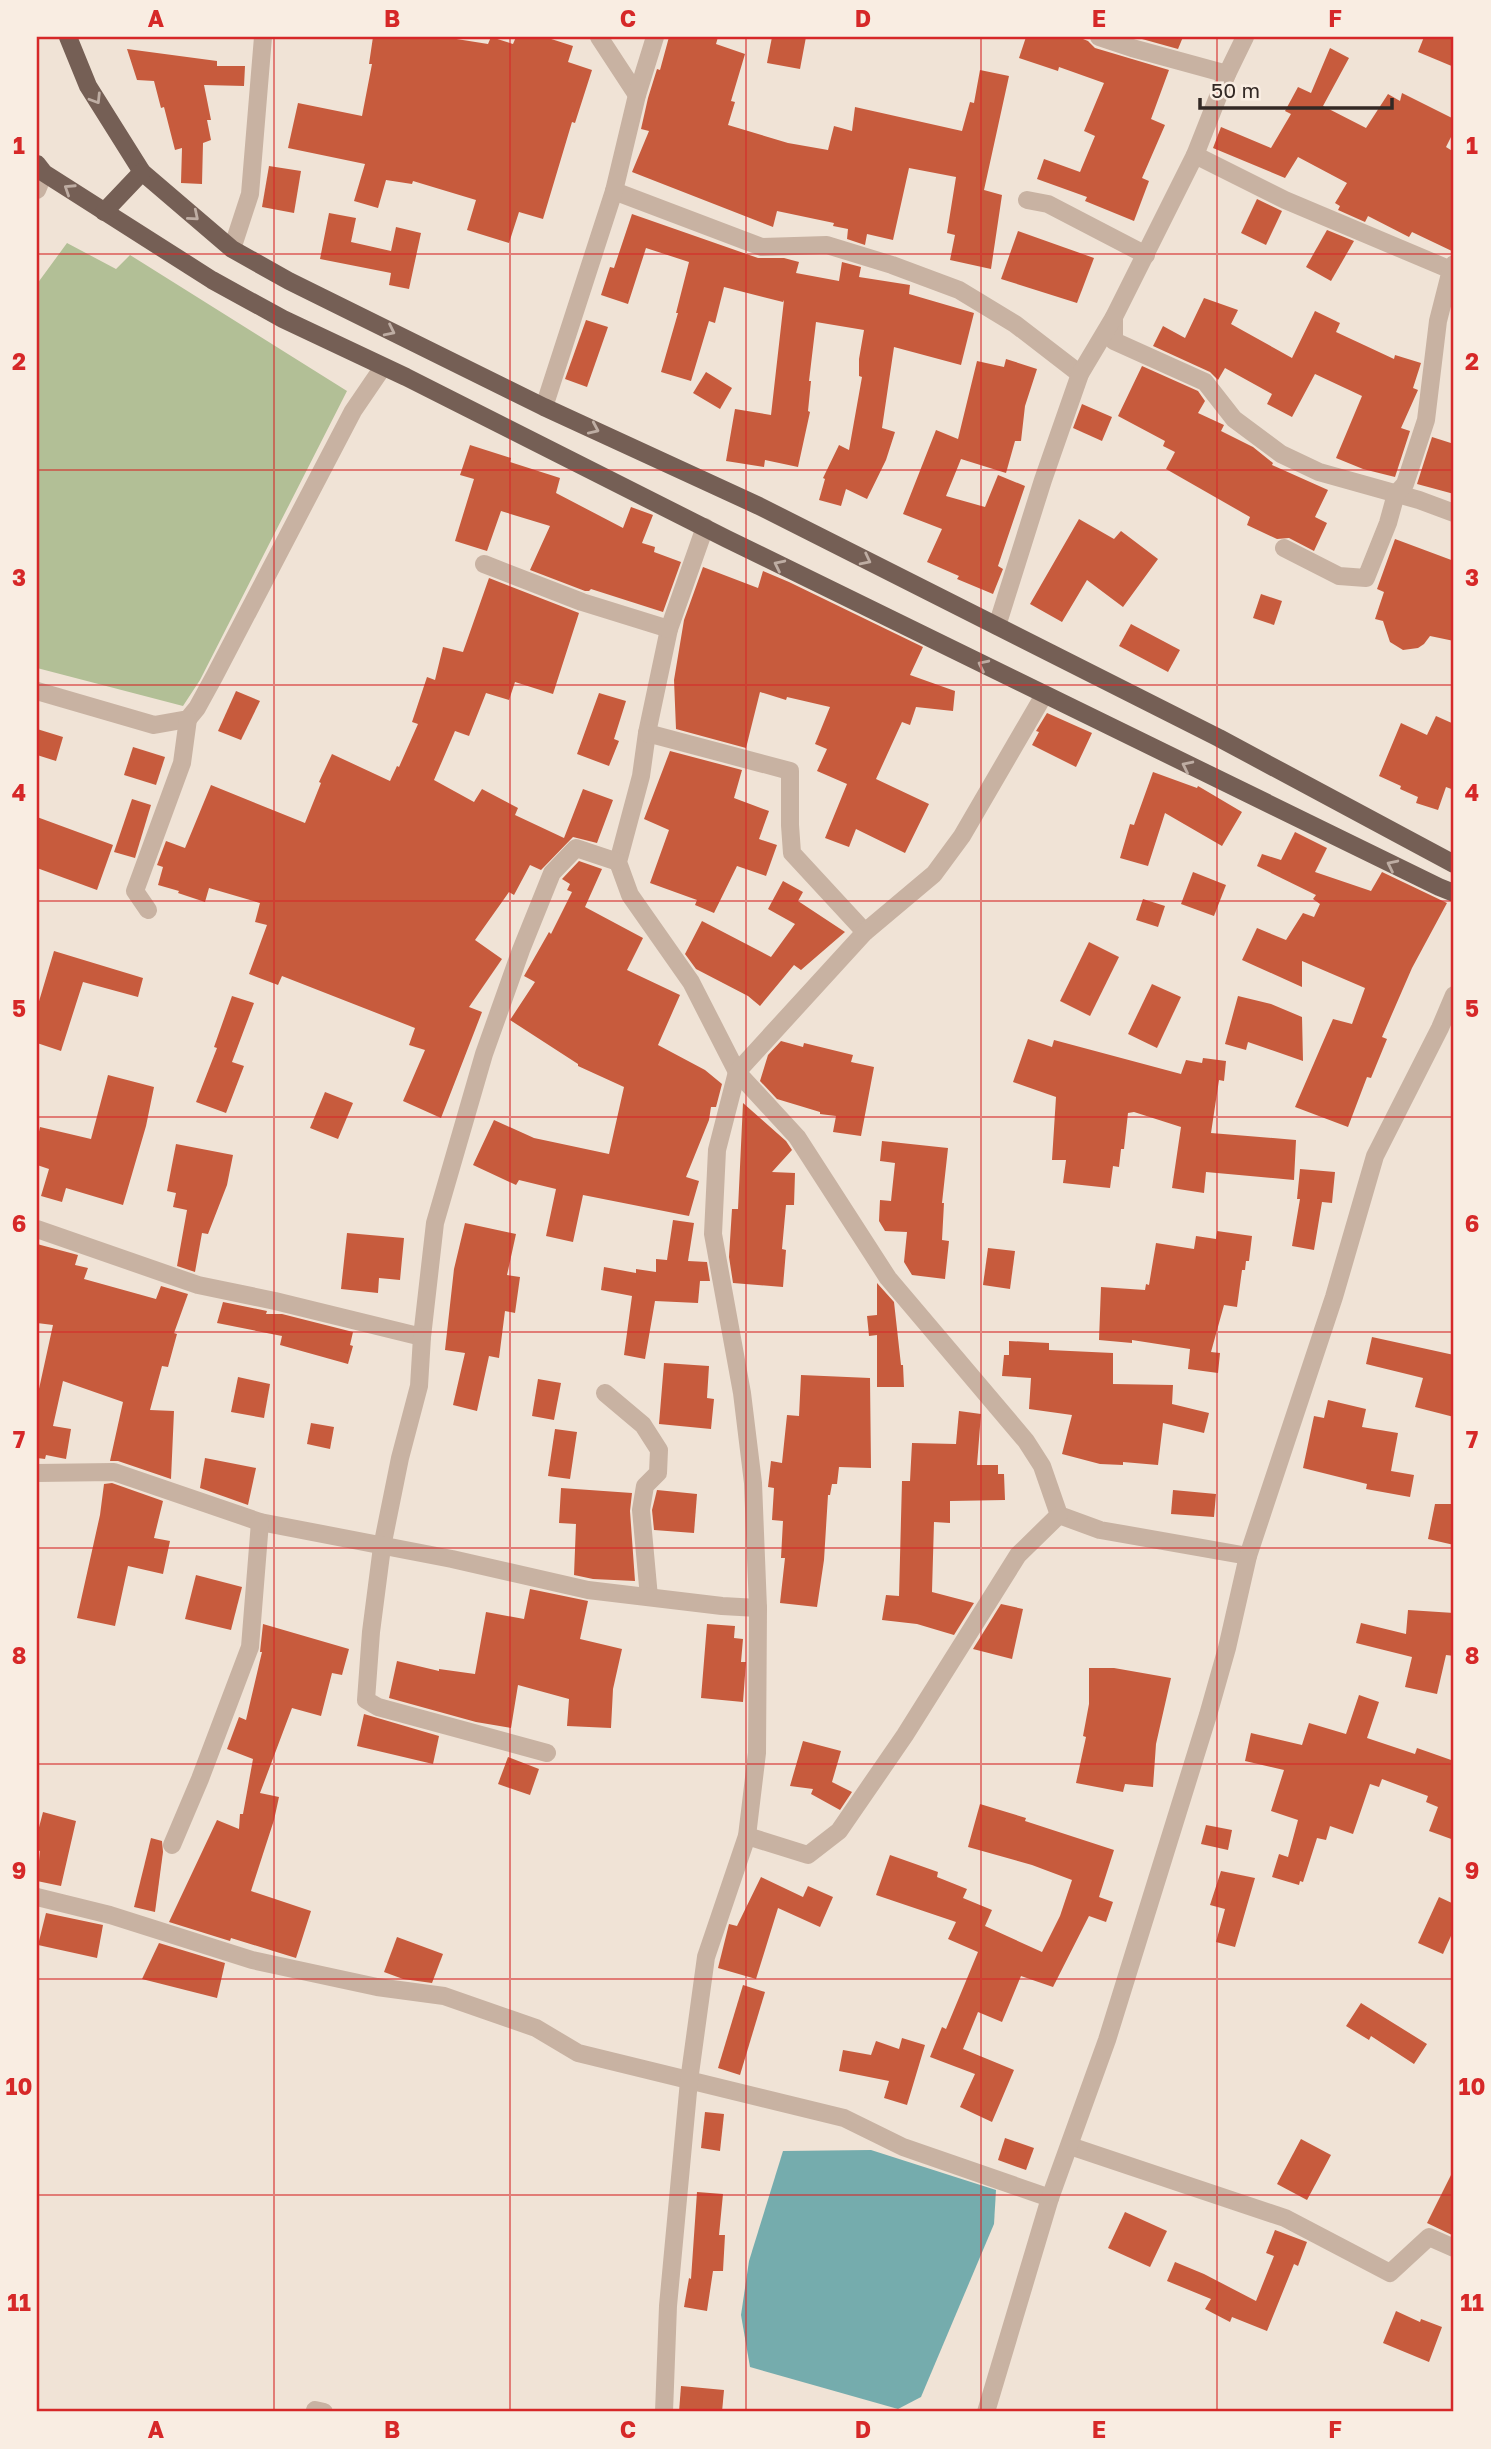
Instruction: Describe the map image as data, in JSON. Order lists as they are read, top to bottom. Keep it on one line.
{"scale_bar":"50 m","grid":{"columns":["A","B","C","D","E","F"],"rows":["1","2","3","4","5","6","7","8","9","10","11"]}}
